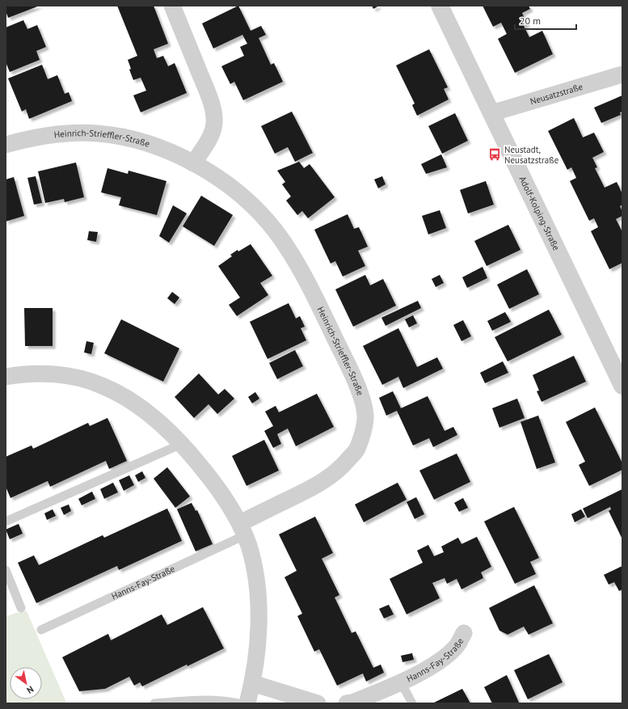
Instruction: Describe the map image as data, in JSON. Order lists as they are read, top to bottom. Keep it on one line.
{"streets":{"street":["Neusatzstraße","Heinrich-Strieffler-Straße","Adolf-Kolping-Straße","Hanns-Fay-Straße"]},"crossings":[["Neusatzstraße","Adolf-Kolping-Straße"],["Heinrich-Strieffler-Straße","Hanns-Fay-Straße"]],"places":{"bus stop":["Neustadt, Neusatzstraße"]},"scale_bar":"20 m","north":"bottom right"}
